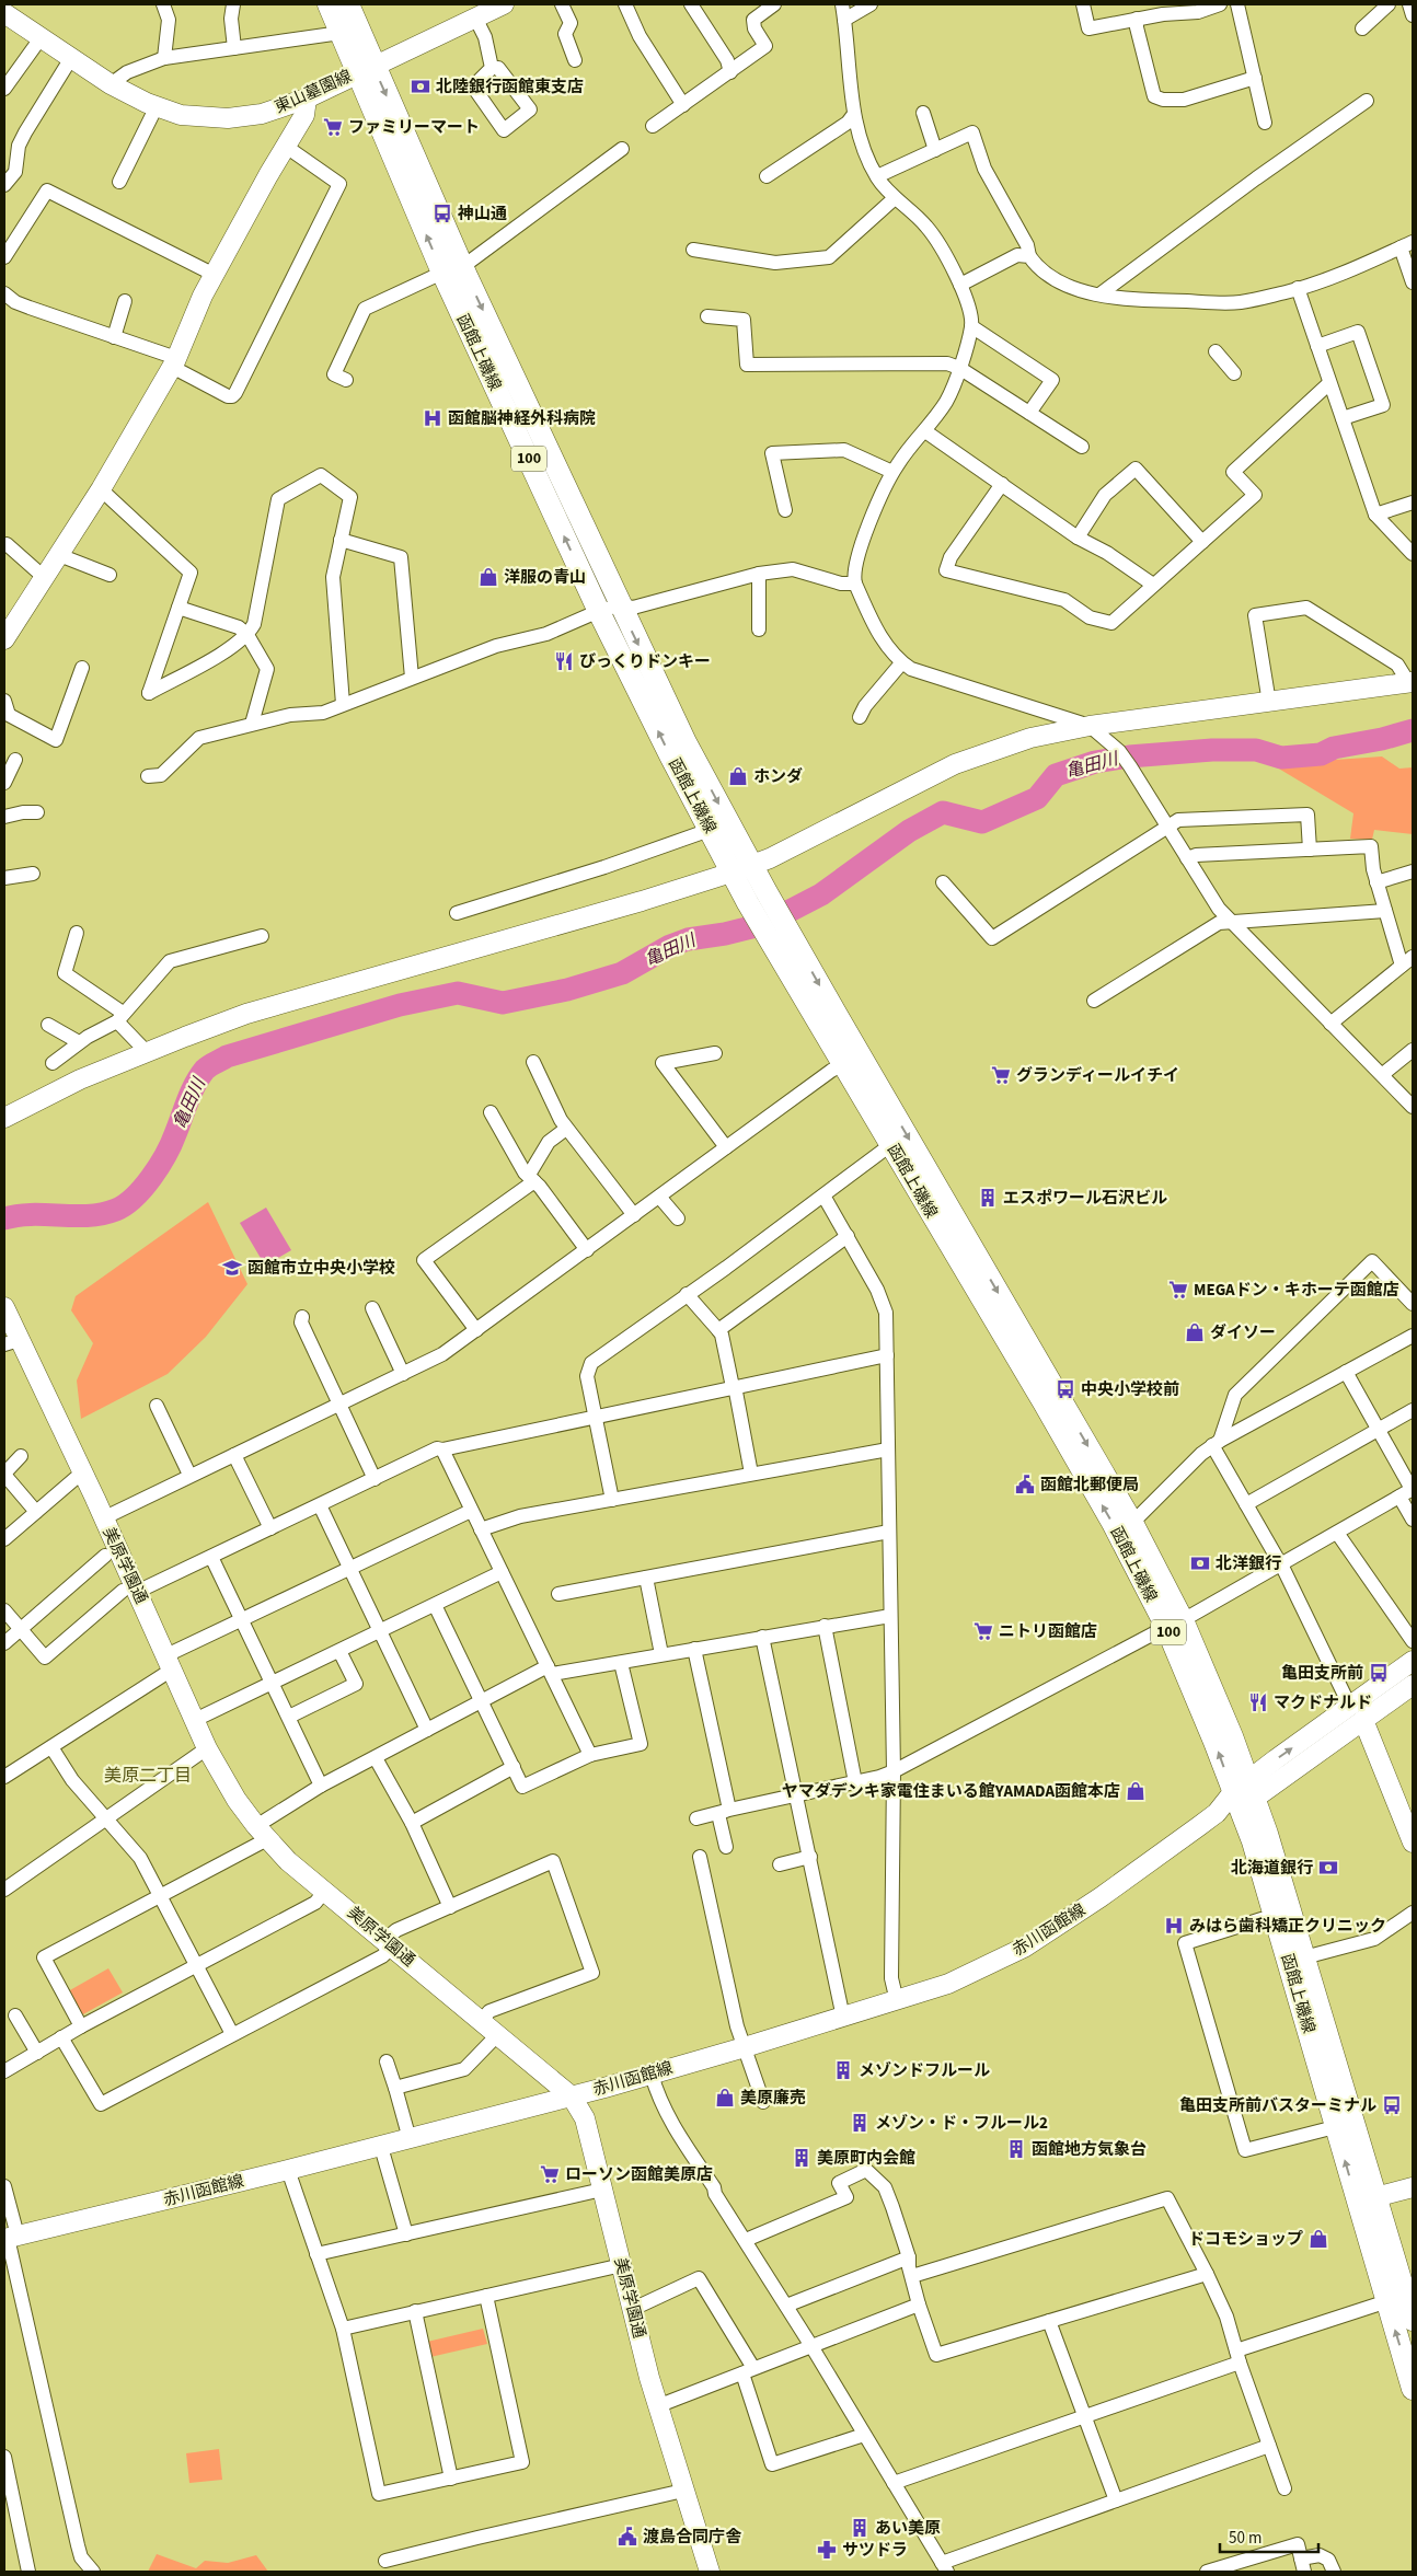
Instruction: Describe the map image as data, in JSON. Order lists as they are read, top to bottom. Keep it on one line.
{"streets":{"main road":["函館上磯線","100"],"street":["東山墓園線","美原学園通","赤川函館線"]},"crossings":[["東山墓園線","函館上磯線"],["函館上磯線","赤川函館線"],["美原学園通","赤川函館線"]],"districts":["美原二丁目"],"water":["亀田川"],"places":{"bank":["北陸銀行函館東支店","北洋銀行","北海道銀行"],"supermarket":["ファミリーマート","グランディールイチイ","MEGAドン・キホーテ函館店","ニトリ函館店","ローソン函館美原店"],"bus stop":["神山通","中央小学校前","亀田支所前","亀田支所前バスターミナル"],"hospital":["函館脳神経外科病院","みはら歯科矯正クリニック"],"shop":["洋服の青山","ホンダ","ダイソー","ヤマダデンキ家電住まいる館YAMADA函館本店","美原廉売","ドコモショップ"],"restaurant":["びっくりドンキー","マクドナルド"],"building":["エスポワール石沢ビル","メゾンドフルール","メゾン・ド・フルール2","函館地方気象台","美原町内会館","あい美原"],"school or university":["函館市立中央小学校"],"public building":["函館北郵便局","渡島合同庁舎"],"pharmacy":["サツドラ"]},"scale_bar":"50 m"}
